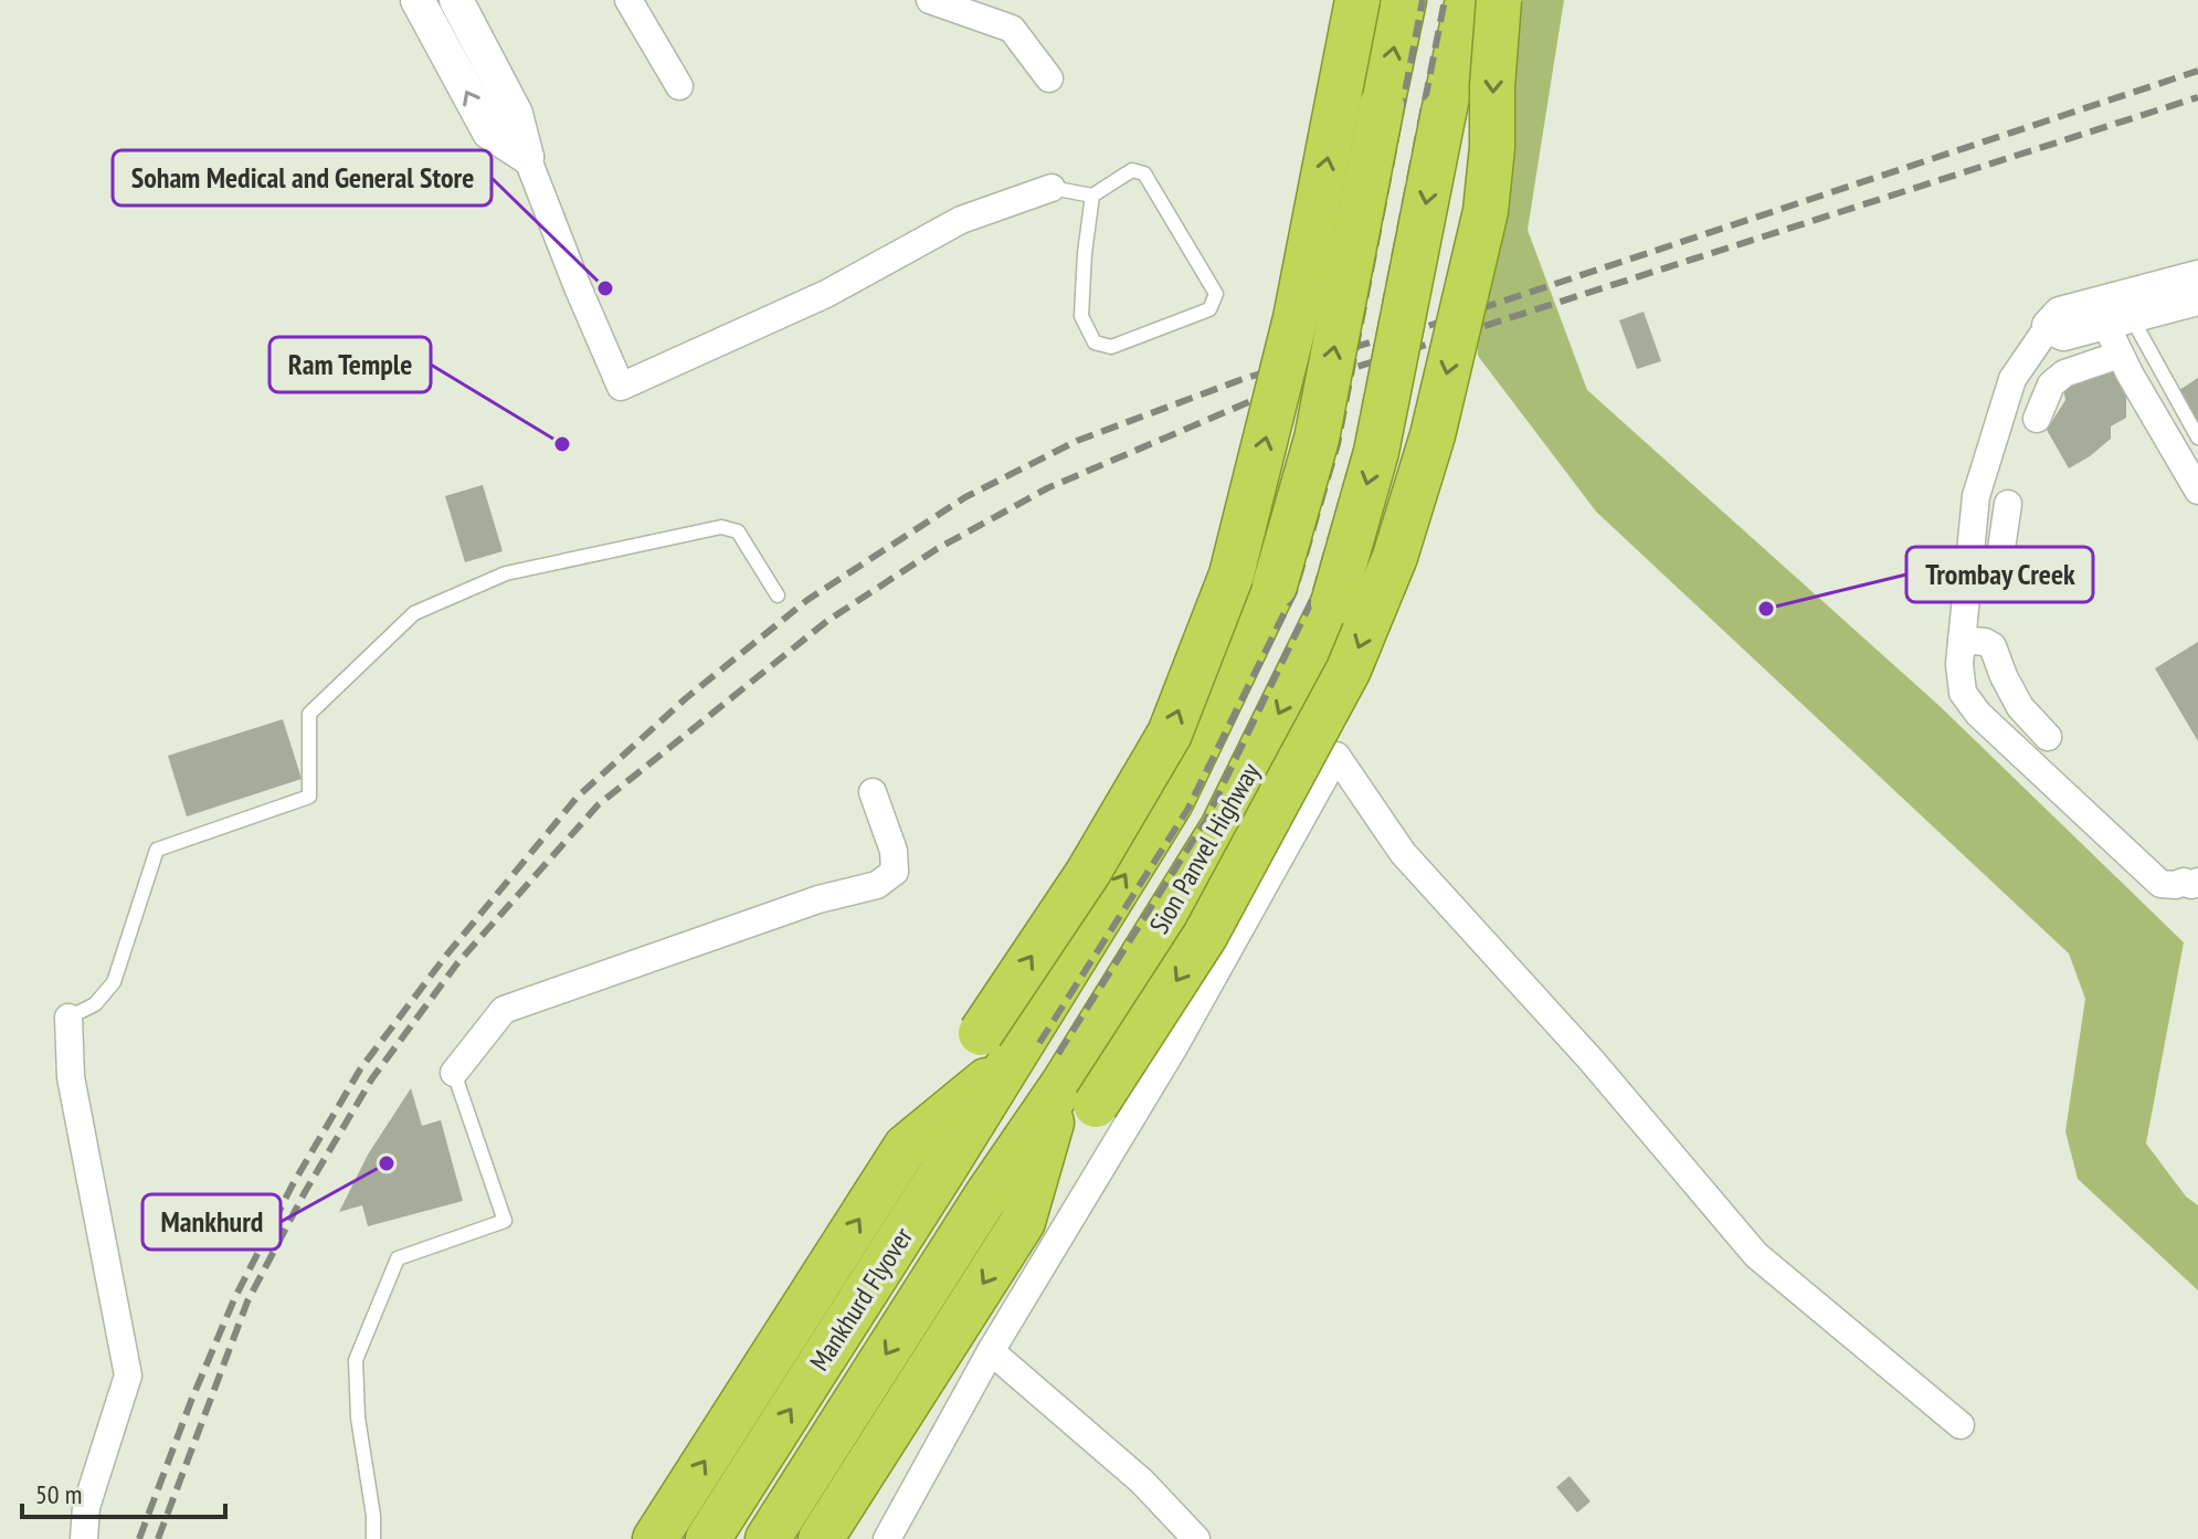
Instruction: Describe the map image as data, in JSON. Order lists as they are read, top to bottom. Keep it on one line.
{"streets":{"highway":["Sion Panvel Highway","Mankhurd Flyover"]},"crossings":[["Sion Panvel Highway","Mankhurd Flyover"]],"places":["Soham Medical and General Store","Ram Temple","Trombay Creek","Mankhurd"],"scale_bar":"50 m"}
